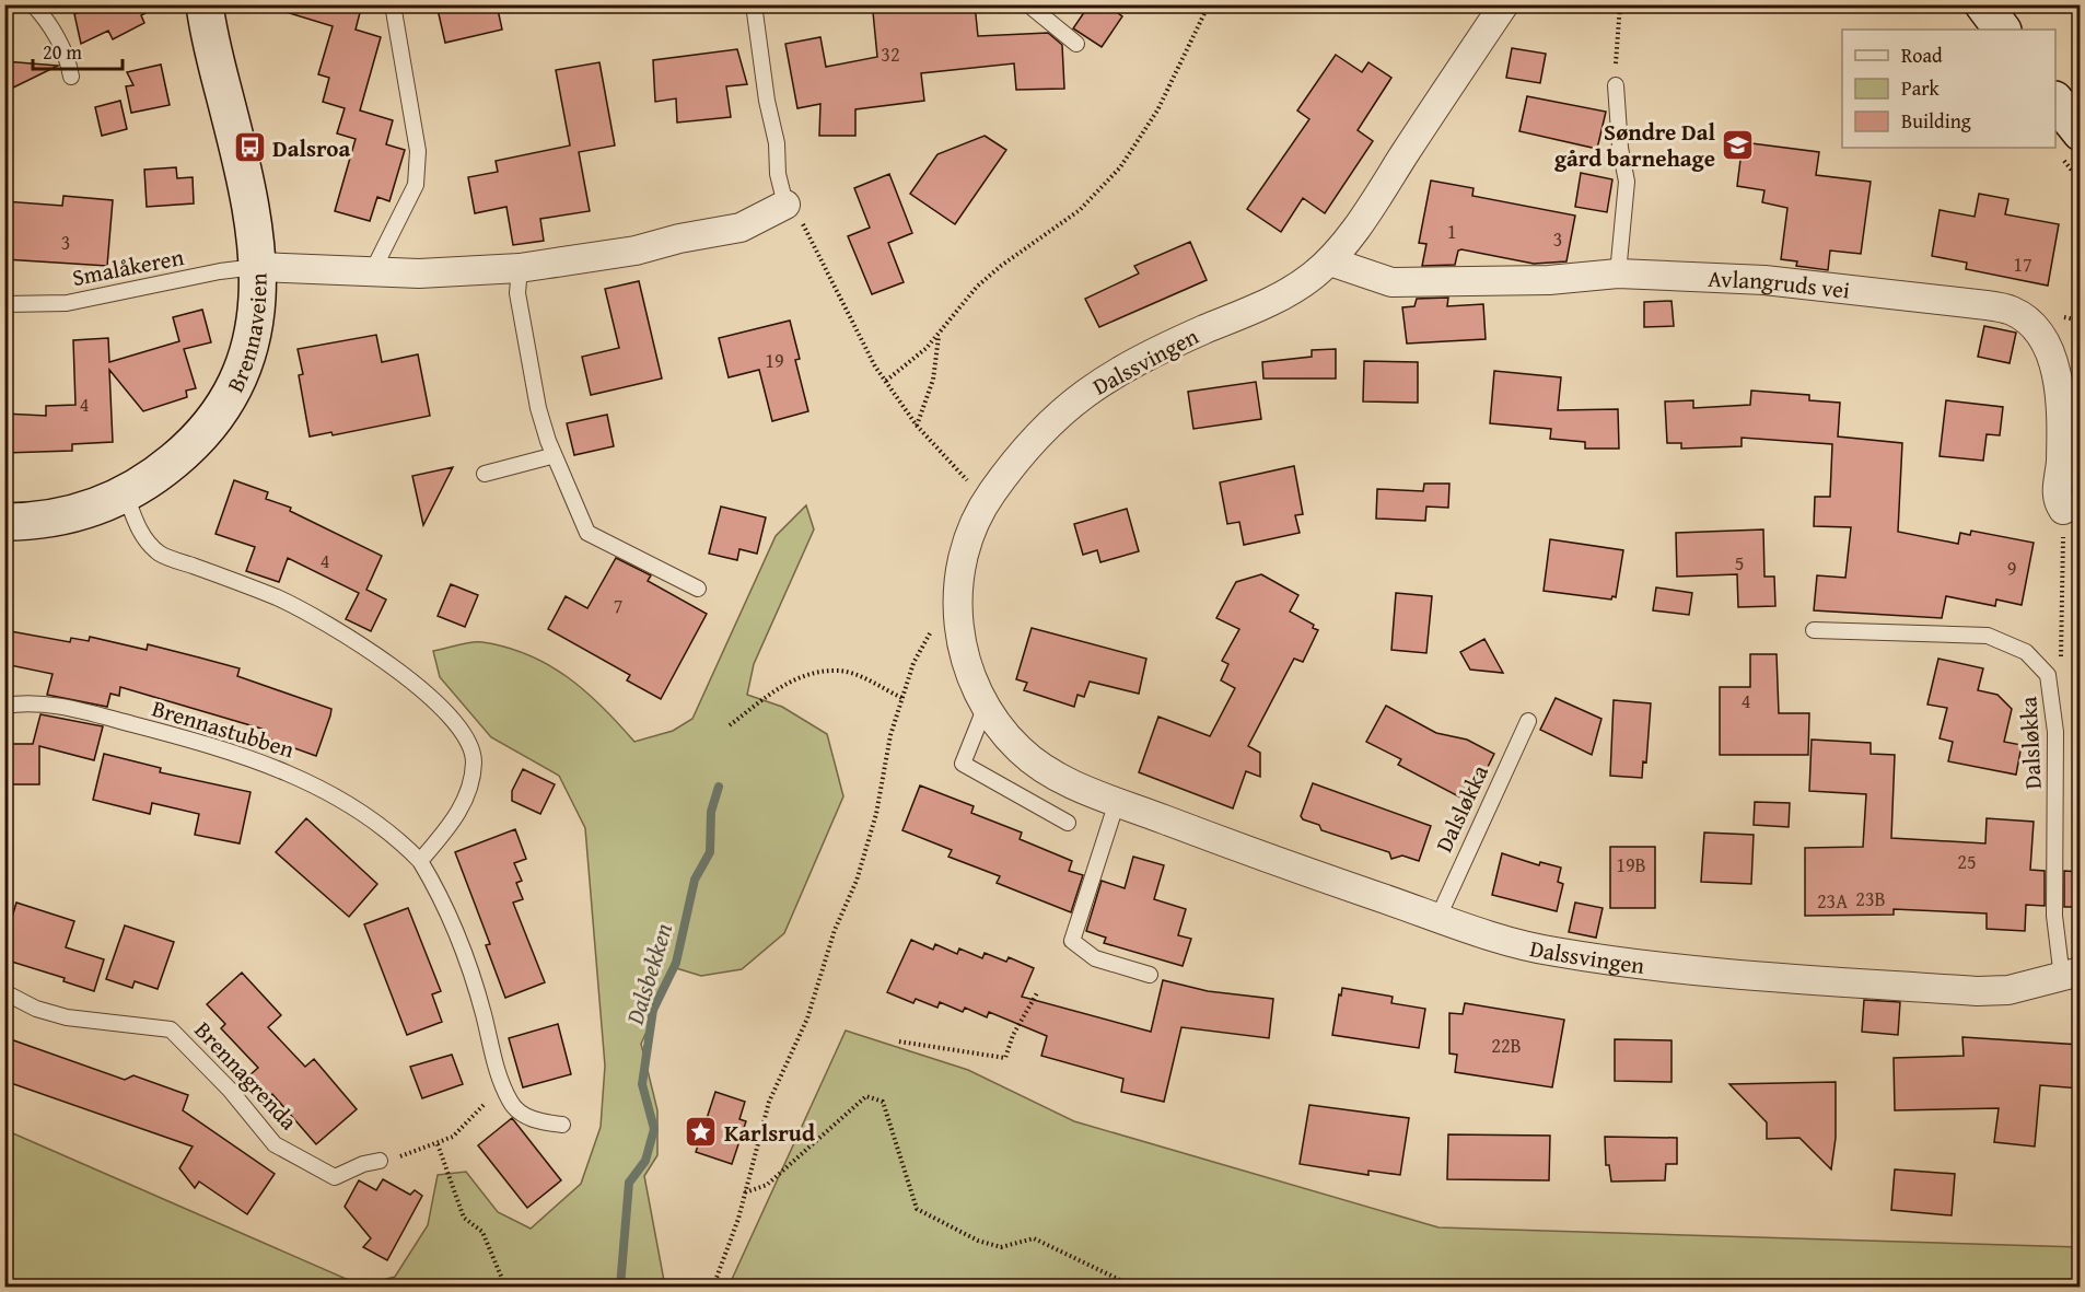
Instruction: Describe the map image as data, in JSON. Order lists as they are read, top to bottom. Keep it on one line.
{"streets":{"street":["Avlangruds vei","Brennaveien","Dalssvingen"],"lane":["Smalåkeren","Brennastubben","Dalsløkka","Brennagrenda"]},"crossings":[["Smalåkeren","Brennaveien"],["Avlangruds vei","Dalssvingen"],["Dalssvingen","Dalsløkka"]],"water":["Dalsbekken"],"places":{"school or university":["Søndre Dal gård barnehage"],"bus stop":["Dalsroa"],"place":["Karlsrud"]},"house_numbers":["32","1","3","3","17","19","4","4","5","9","7","4","25","19B","23B","23A","22B"],"legend":["Road","Park","Building"],"scale_bar":"20 m"}
